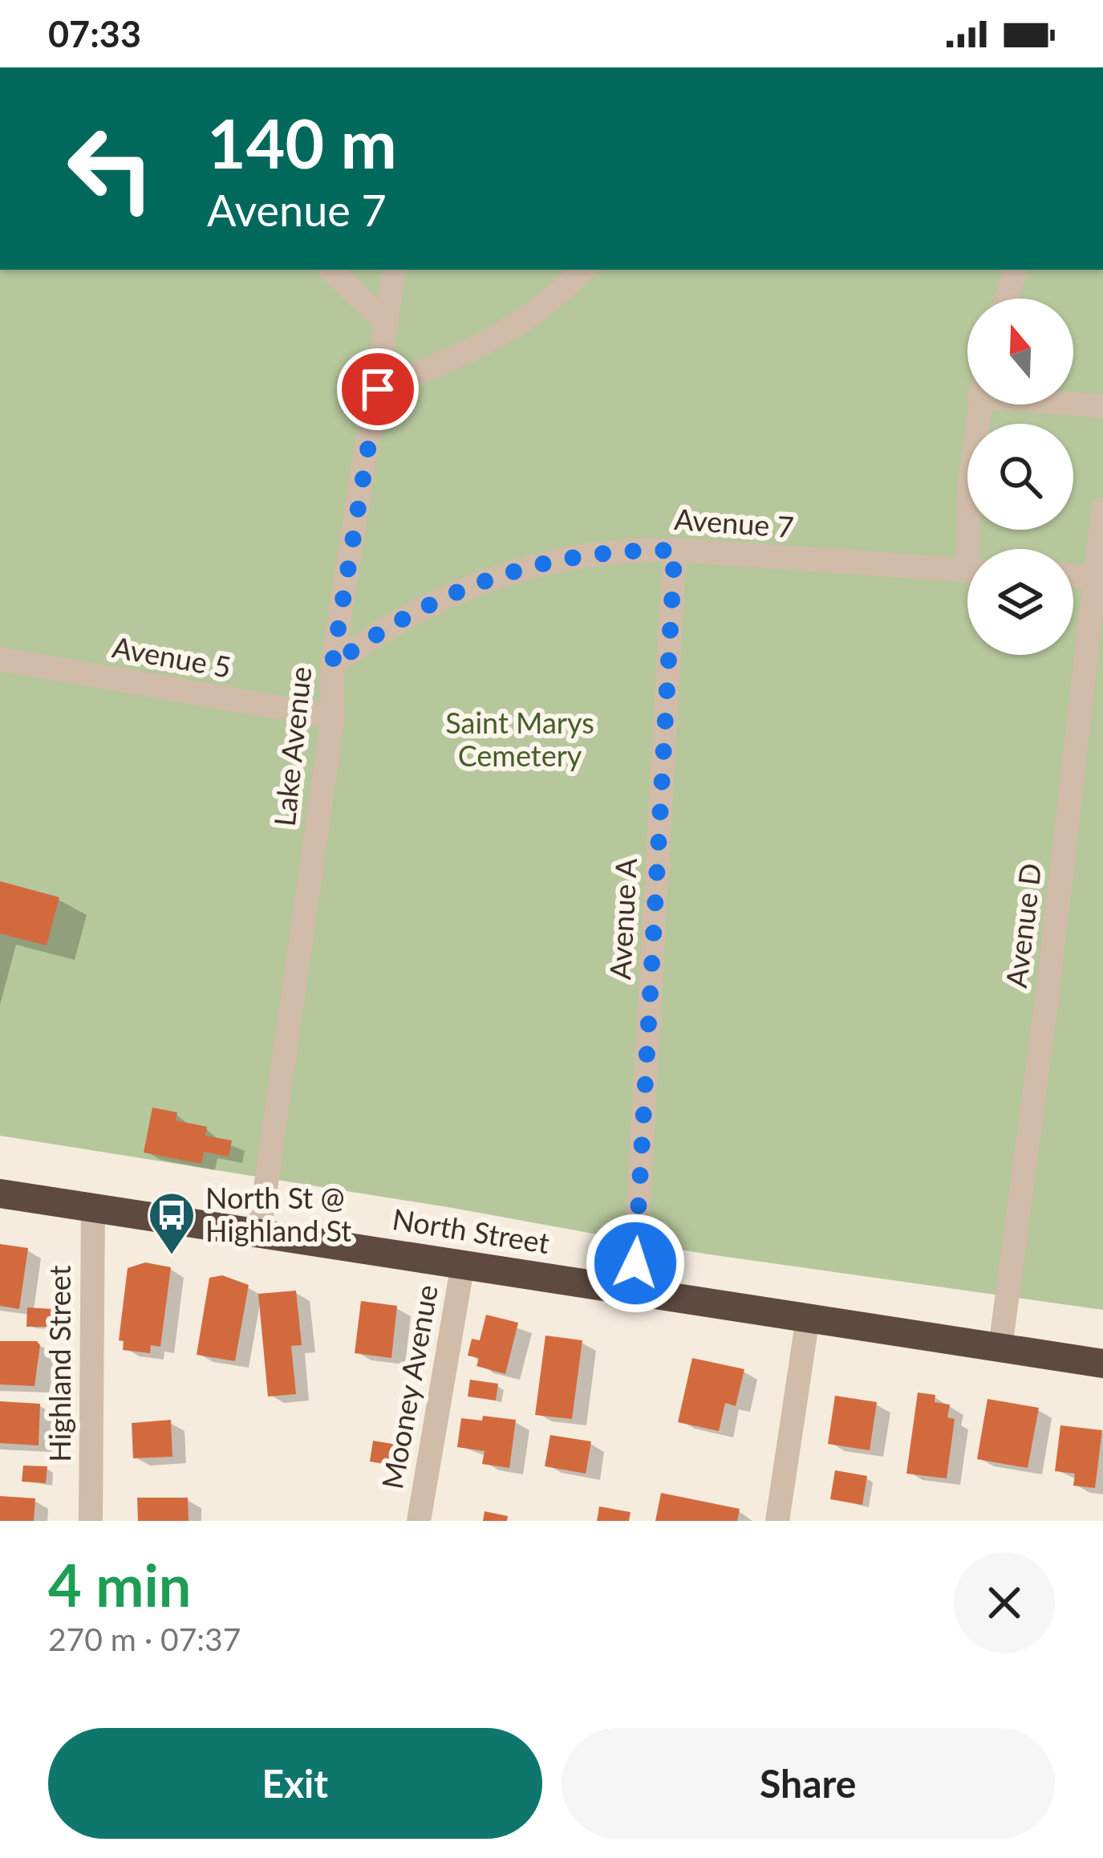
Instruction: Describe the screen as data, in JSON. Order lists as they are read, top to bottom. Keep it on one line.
{"streets":{"highway":["North Street"],"street":["Avenue 7","Avenue 5","Lake Avenue","Avenue A","Avenue D","Highland Street","Mooney Avenue"]},"crossings":[["Avenue 7","Lake Avenue"],["Avenue 7","Avenue A"],["Avenue 5","Lake Avenue"],["Lake Avenue","North Street"],["Avenue A","North Street"],["Avenue D","North Street"],["North Street","Highland Street"],["North Street","Mooney Avenue"]],"parks":["Saint Marys Cemetery"],"places":{"bus stop":["North St @ Highland St"]},"north":"top","page":{"status":"07:33","turn":["140 m","Avenue 7"],"heading":["4 min","270 m · 07:37"],"buttons":["Exit","Share"]}}
